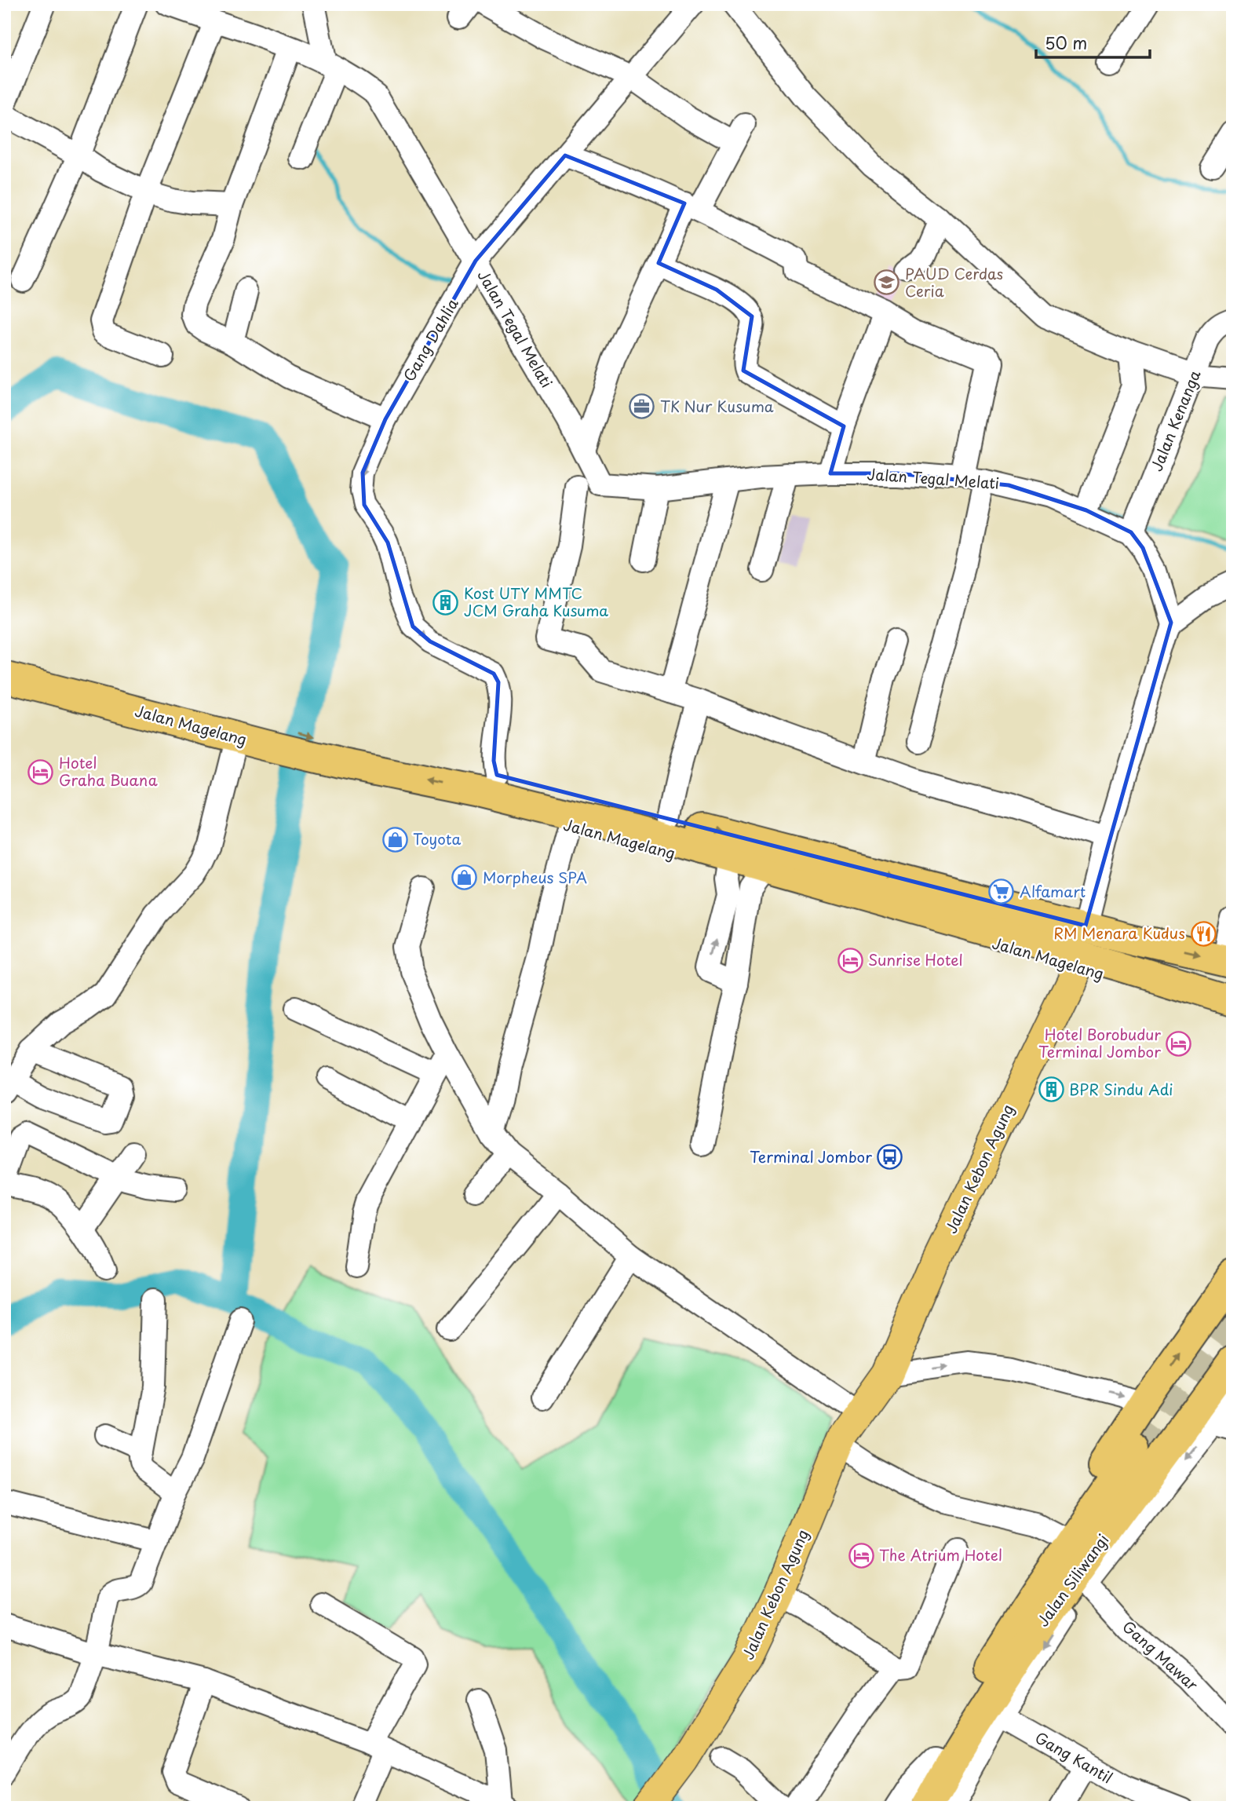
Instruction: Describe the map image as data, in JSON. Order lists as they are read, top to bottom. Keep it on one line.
{"streets":{"highway":["Jalan Magelang","Jalan Siliwangi"],"main road":["Jalan Kebon Agung"],"street":["Jalan Tegal Melati","Gang Dahlia","Jalan Kenanga","Gang Mawar","Gang Kantil"]},"crossings":[["Jalan Tegal Melati","Gang Dahlia"],["Jalan Tegal Melati","Jalan Kenanga"],["Gang Dahlia","Jalan Magelang"],["Jalan Magelang","Jalan Kebon Agung"],["Jalan Siliwangi","Gang Kantil"]],"one_way":["Gang Dahlia"],"places":{"school or university":["PAUD Cerdas Ceria"],"office":["TK Nur Kusuma"],"building":["Kost UTY MMTC JCM Graha Kusuma","BPR Sindu Adi"],"hotel":["Hotel Graha Buana","Sunrise Hotel","Hotel Borobudur Terminal Jombor","The Atrium Hotel"],"shop":["Toyota","Morpheus SPA"],"supermarket":["Alfamart"],"restaurant":["RM Menara Kudus"],"bus stop":["Terminal Jombor"]},"scale_bar":"50 m"}
